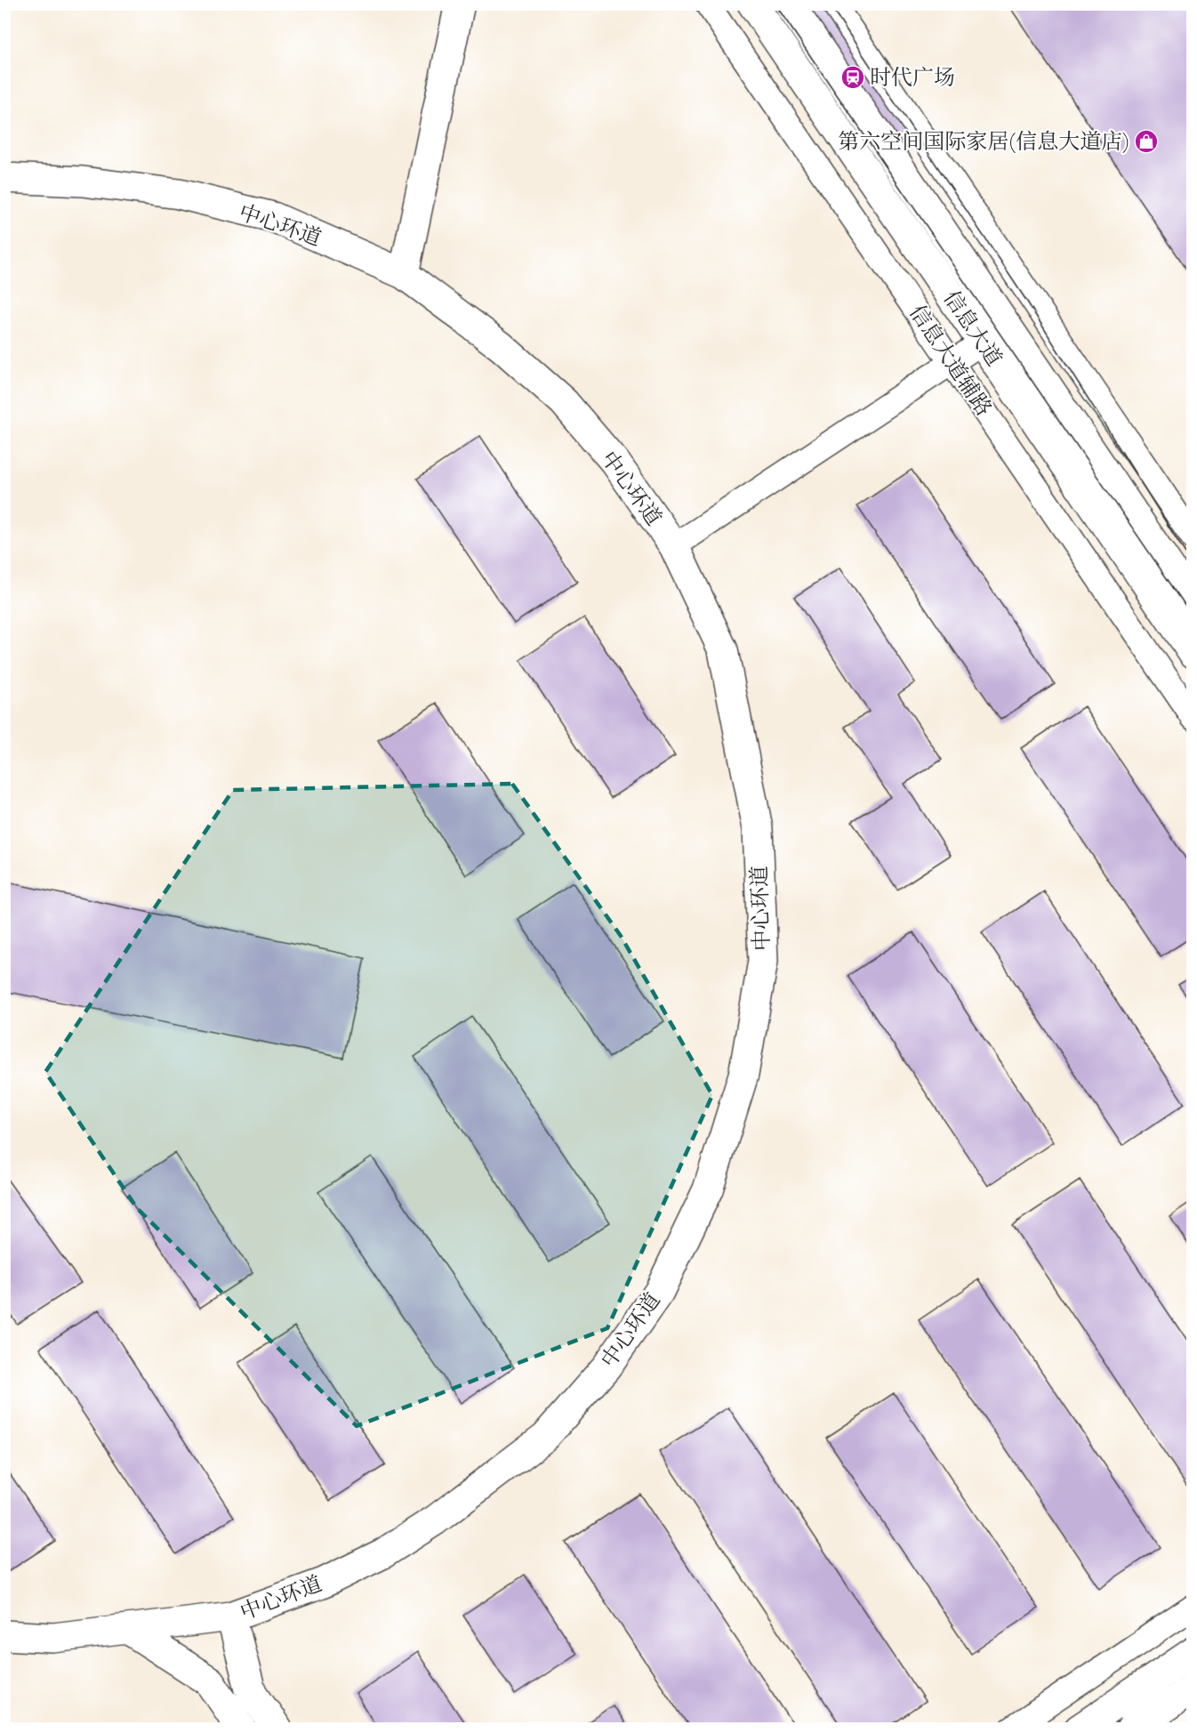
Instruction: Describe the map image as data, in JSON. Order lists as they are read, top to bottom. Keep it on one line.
{"streets":{"street":["中心环道","信息大道","信息大道辅路"]},"places":{"station":["时代广场"],"shop":["第六空间国际家居(信息大道店)"]}}
